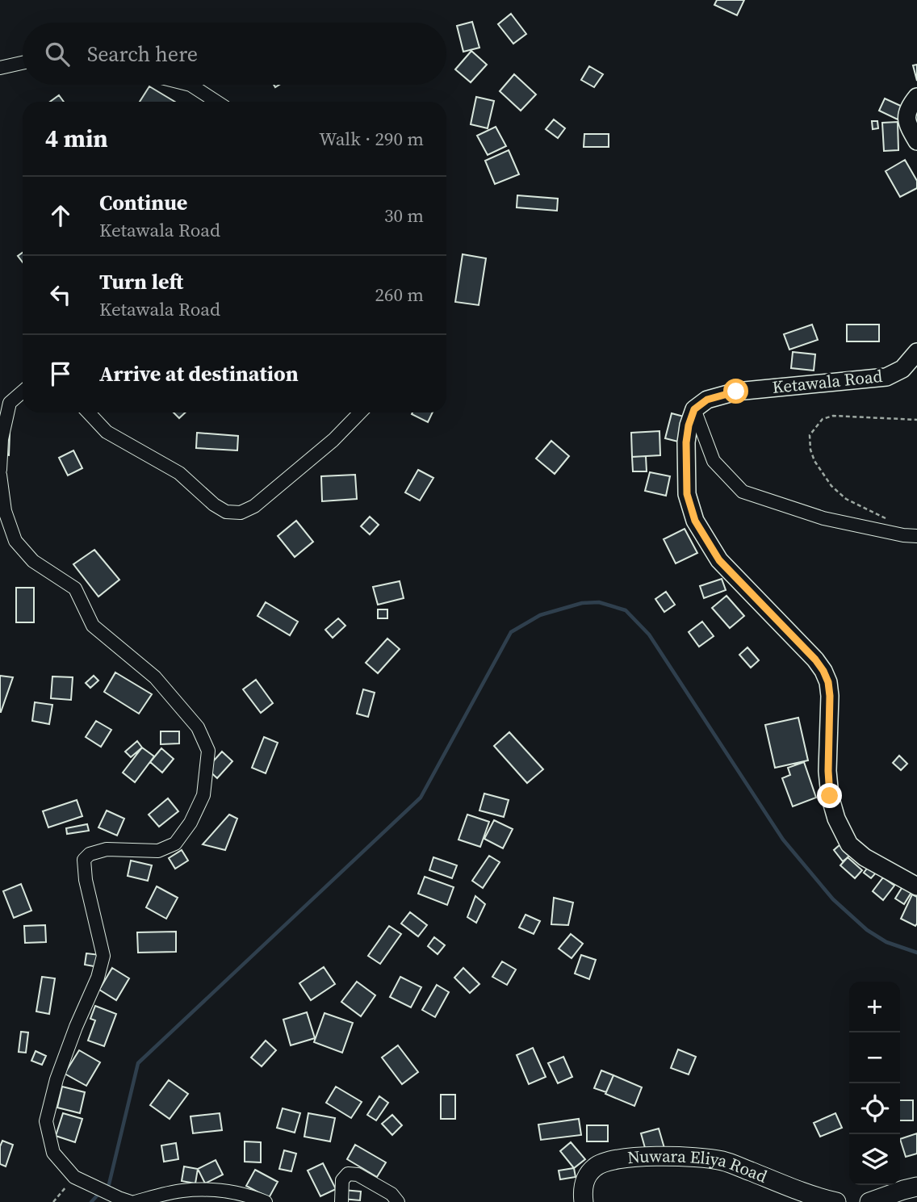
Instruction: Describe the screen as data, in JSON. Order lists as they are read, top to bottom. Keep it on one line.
{"streets":{"highway":["Nuwara Eliya Road"],"main road":["Ketawala Road"]},"page":{"search":"Search here","heading":["4 min","Walk · 290 m"],"list":[["Continue","Ketawala Road","30 m"],["Turn left","Ketawala Road","260 m"],"Arrive at destination"],"map_buttons":["+","−"]}}
